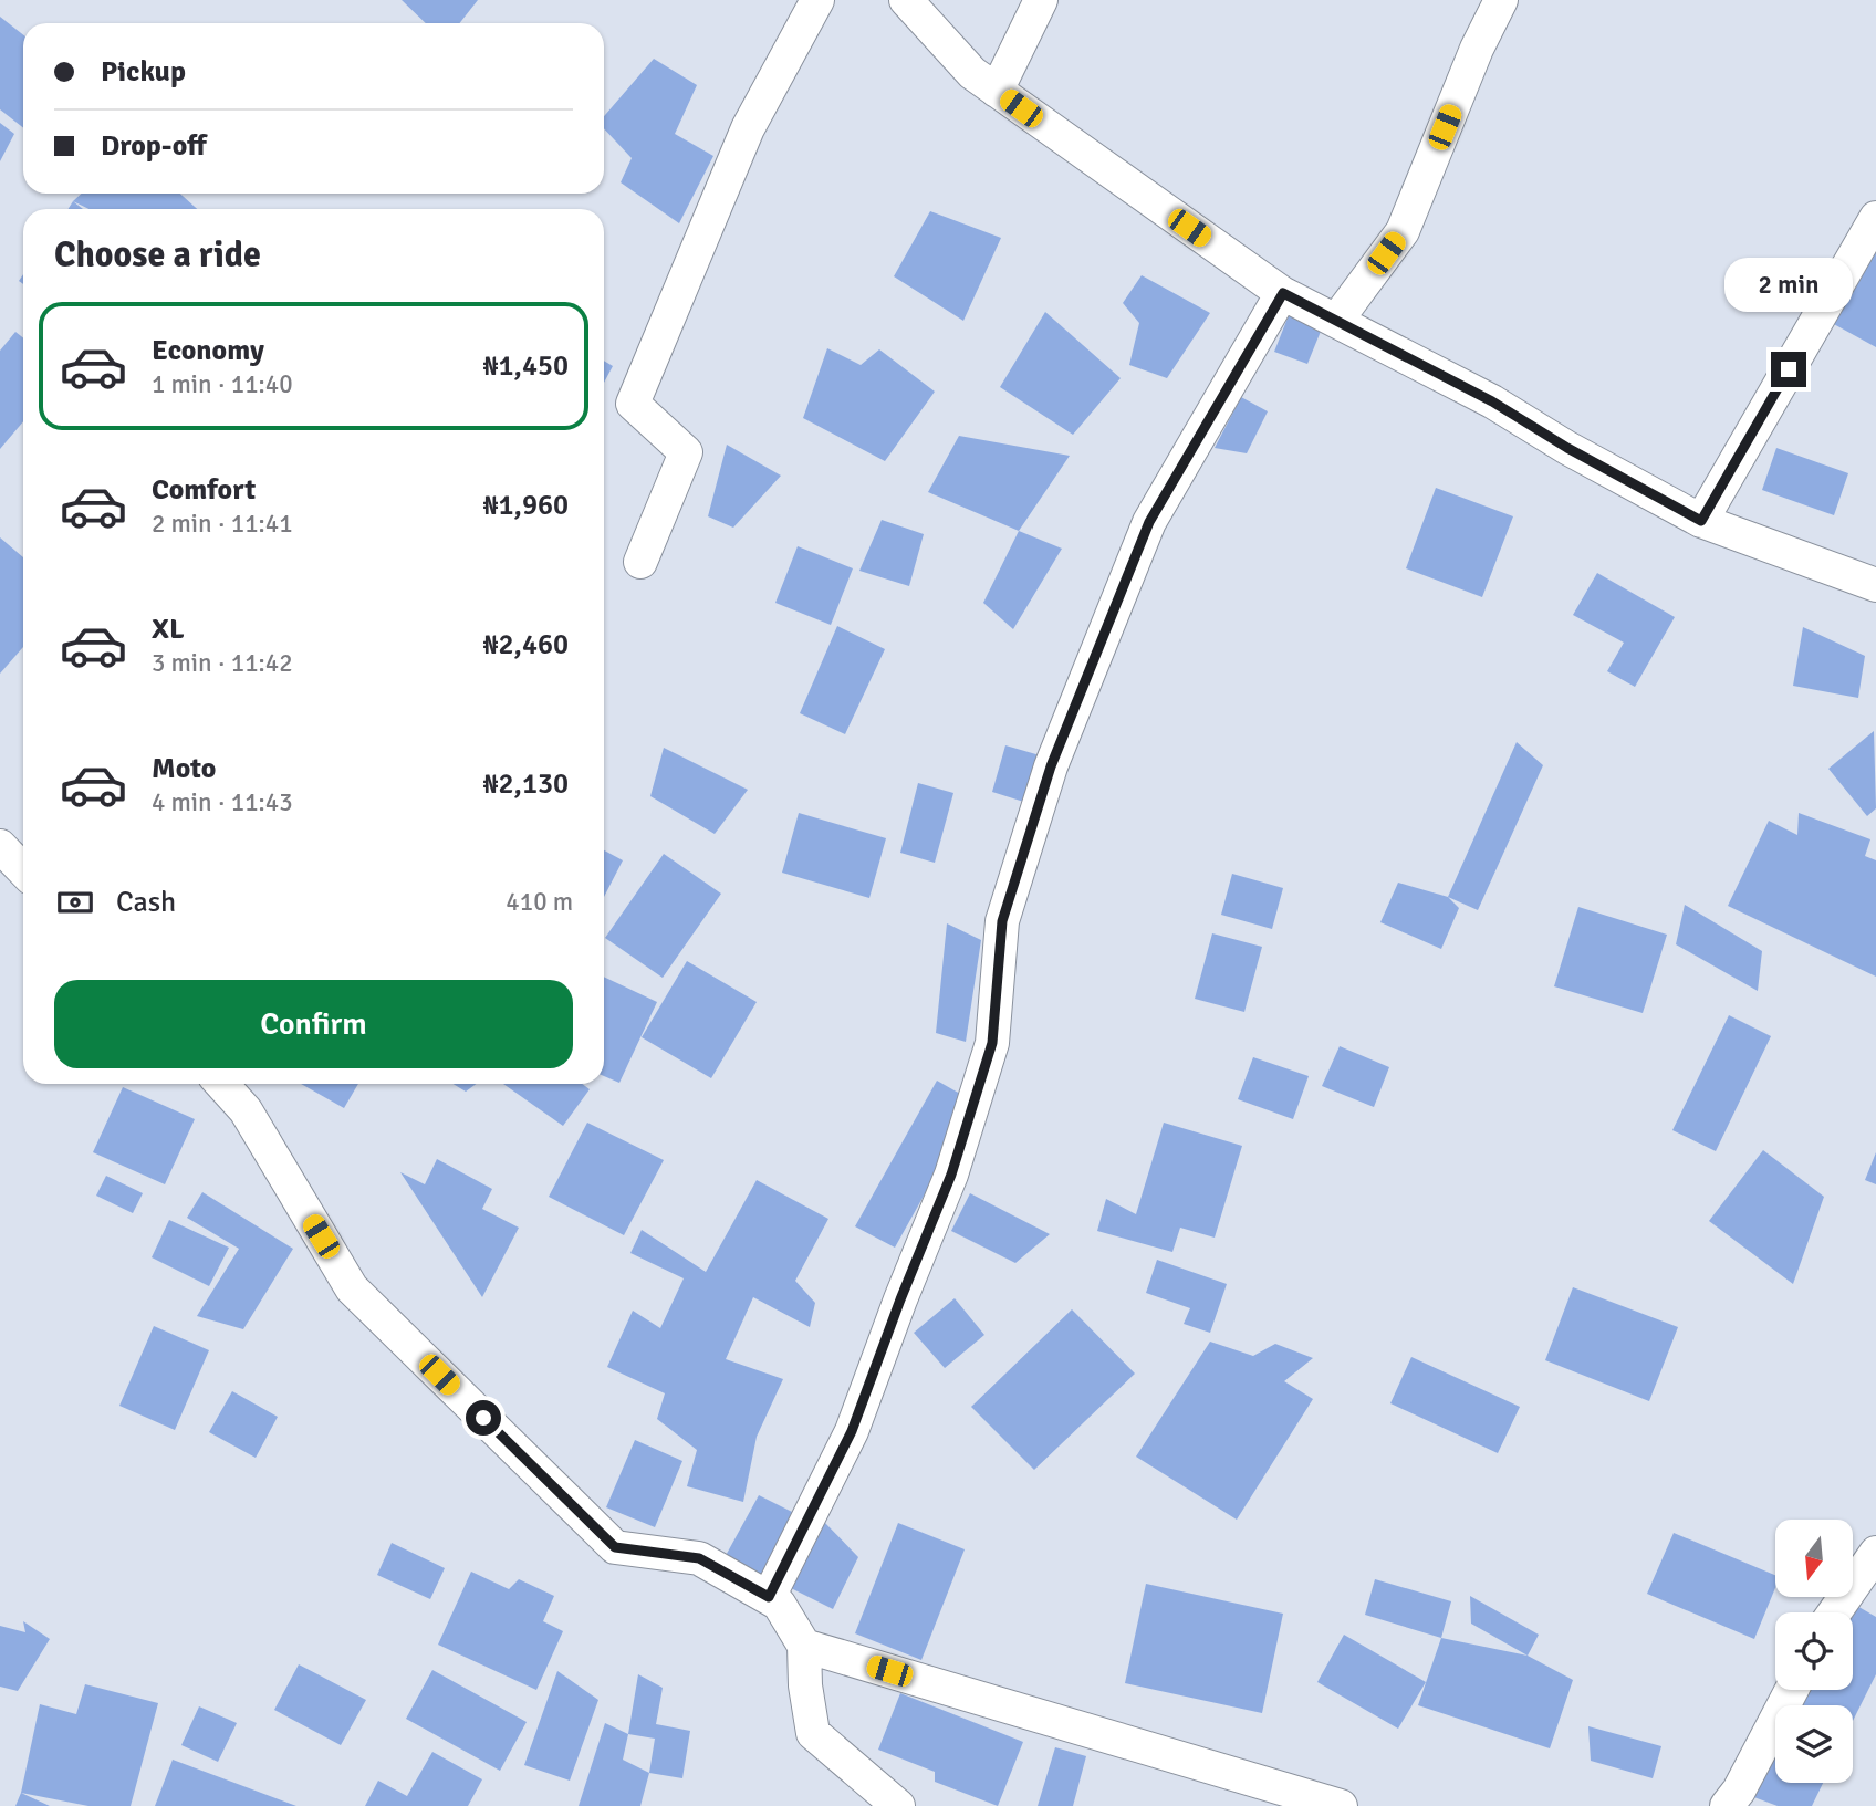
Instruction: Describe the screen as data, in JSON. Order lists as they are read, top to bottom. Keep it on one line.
{"north":"bottom","page":{"banner":["Pickup","Drop-off"],"heading":"Choose a ride","bubble":"2 min","list":[{"name":"Economy","note":"1 min · 11:40","value":"₦1,450"},{"name":"Comfort","note":"2 min · 11:41","value":"₦1,960"},{"name":"XL","note":"3 min · 11:42","value":"₦2,460"},{"name":"Moto","note":"4 min · 11:43","value":"₦2,130"}],"pay":["Cash","410 m"],"buttons":"Confirm"}}
